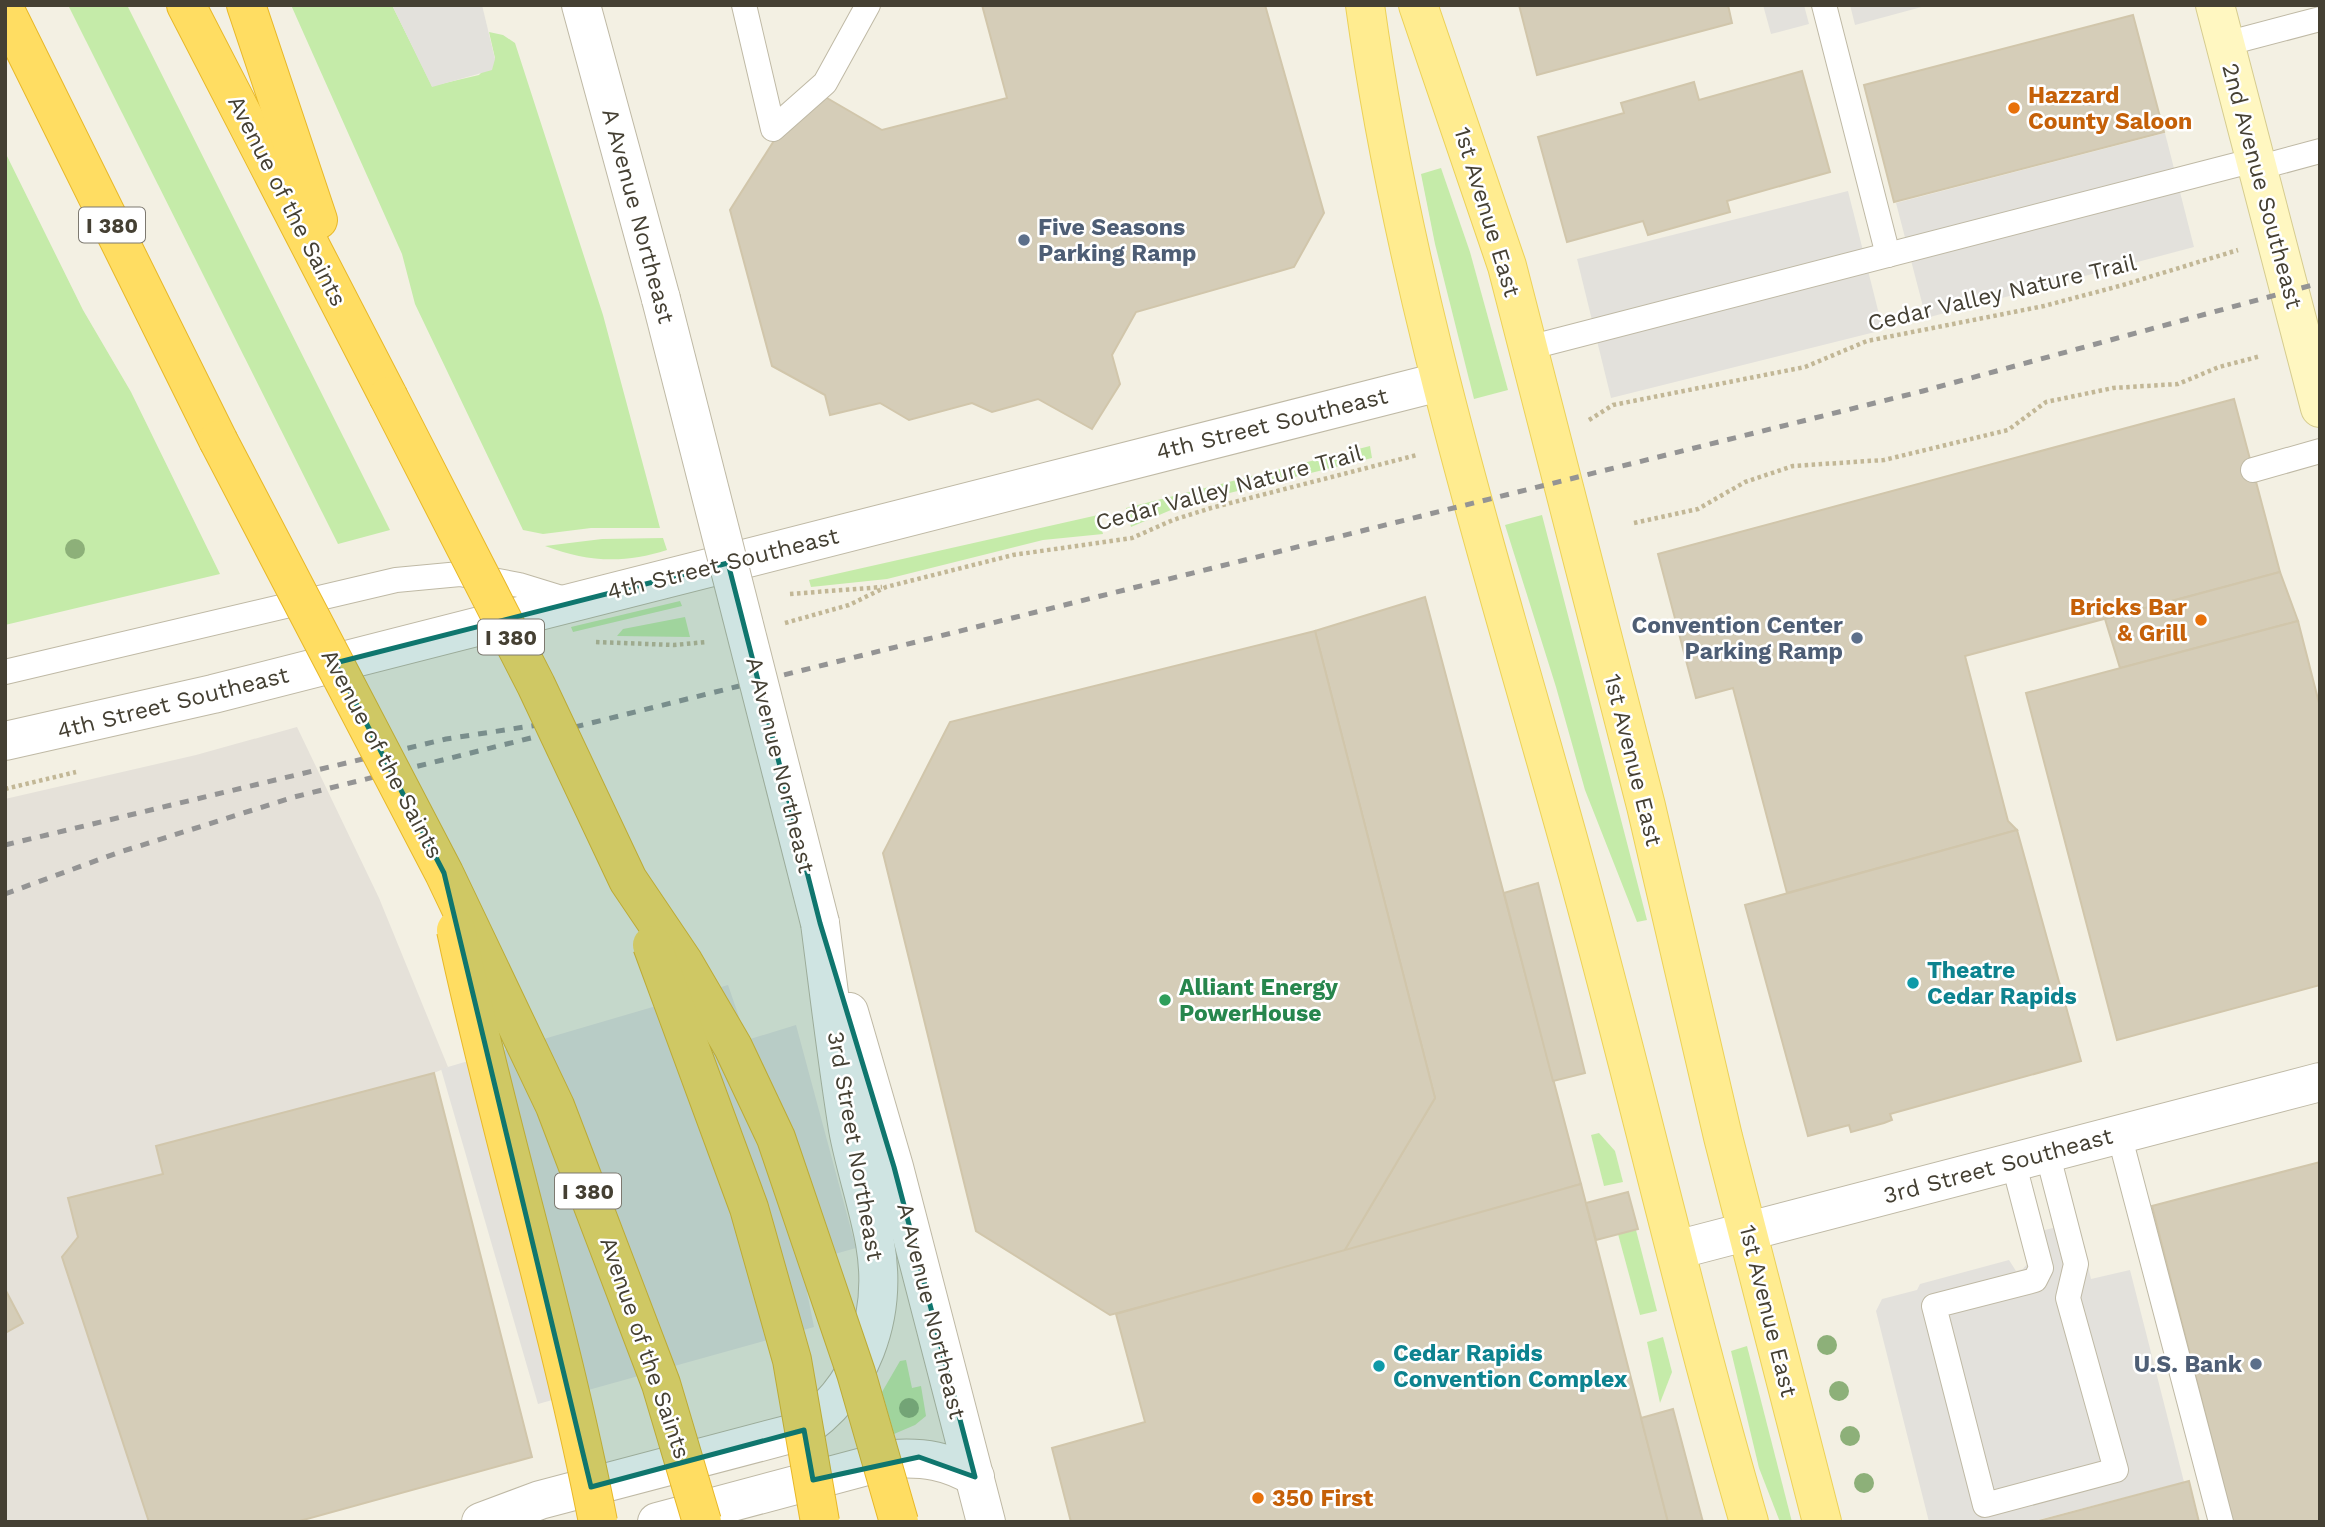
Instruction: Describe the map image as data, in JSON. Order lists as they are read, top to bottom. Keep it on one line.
{"streets":{"highway":["Avenue of the Saints","I 380"],"main road":["2nd Avenue Southeast","1st Avenue East"],"street":["A Avenue Northeast","4th Street Southeast","3rd Street Northeast","3rd Street Southeast"],"path":["Cedar Valley Nature Trail"]},"crossings":[["2nd Avenue Southeast","Cedar Valley Nature Trail"],["Avenue of the Saints","I 380"],["1st Avenue East","3rd Street Southeast"],["A Avenue Northeast","3rd Street Northeast"]],"places":["Hazzard County Saloon","Five Seasons Parking Ramp","Bricks Bar & Grill","Convention Center Parking Ramp","Theatre Cedar Rapids","Alliant Energy PowerHouse","U.S. Bank","Cedar Rapids Convention Complex","350 First"]}
